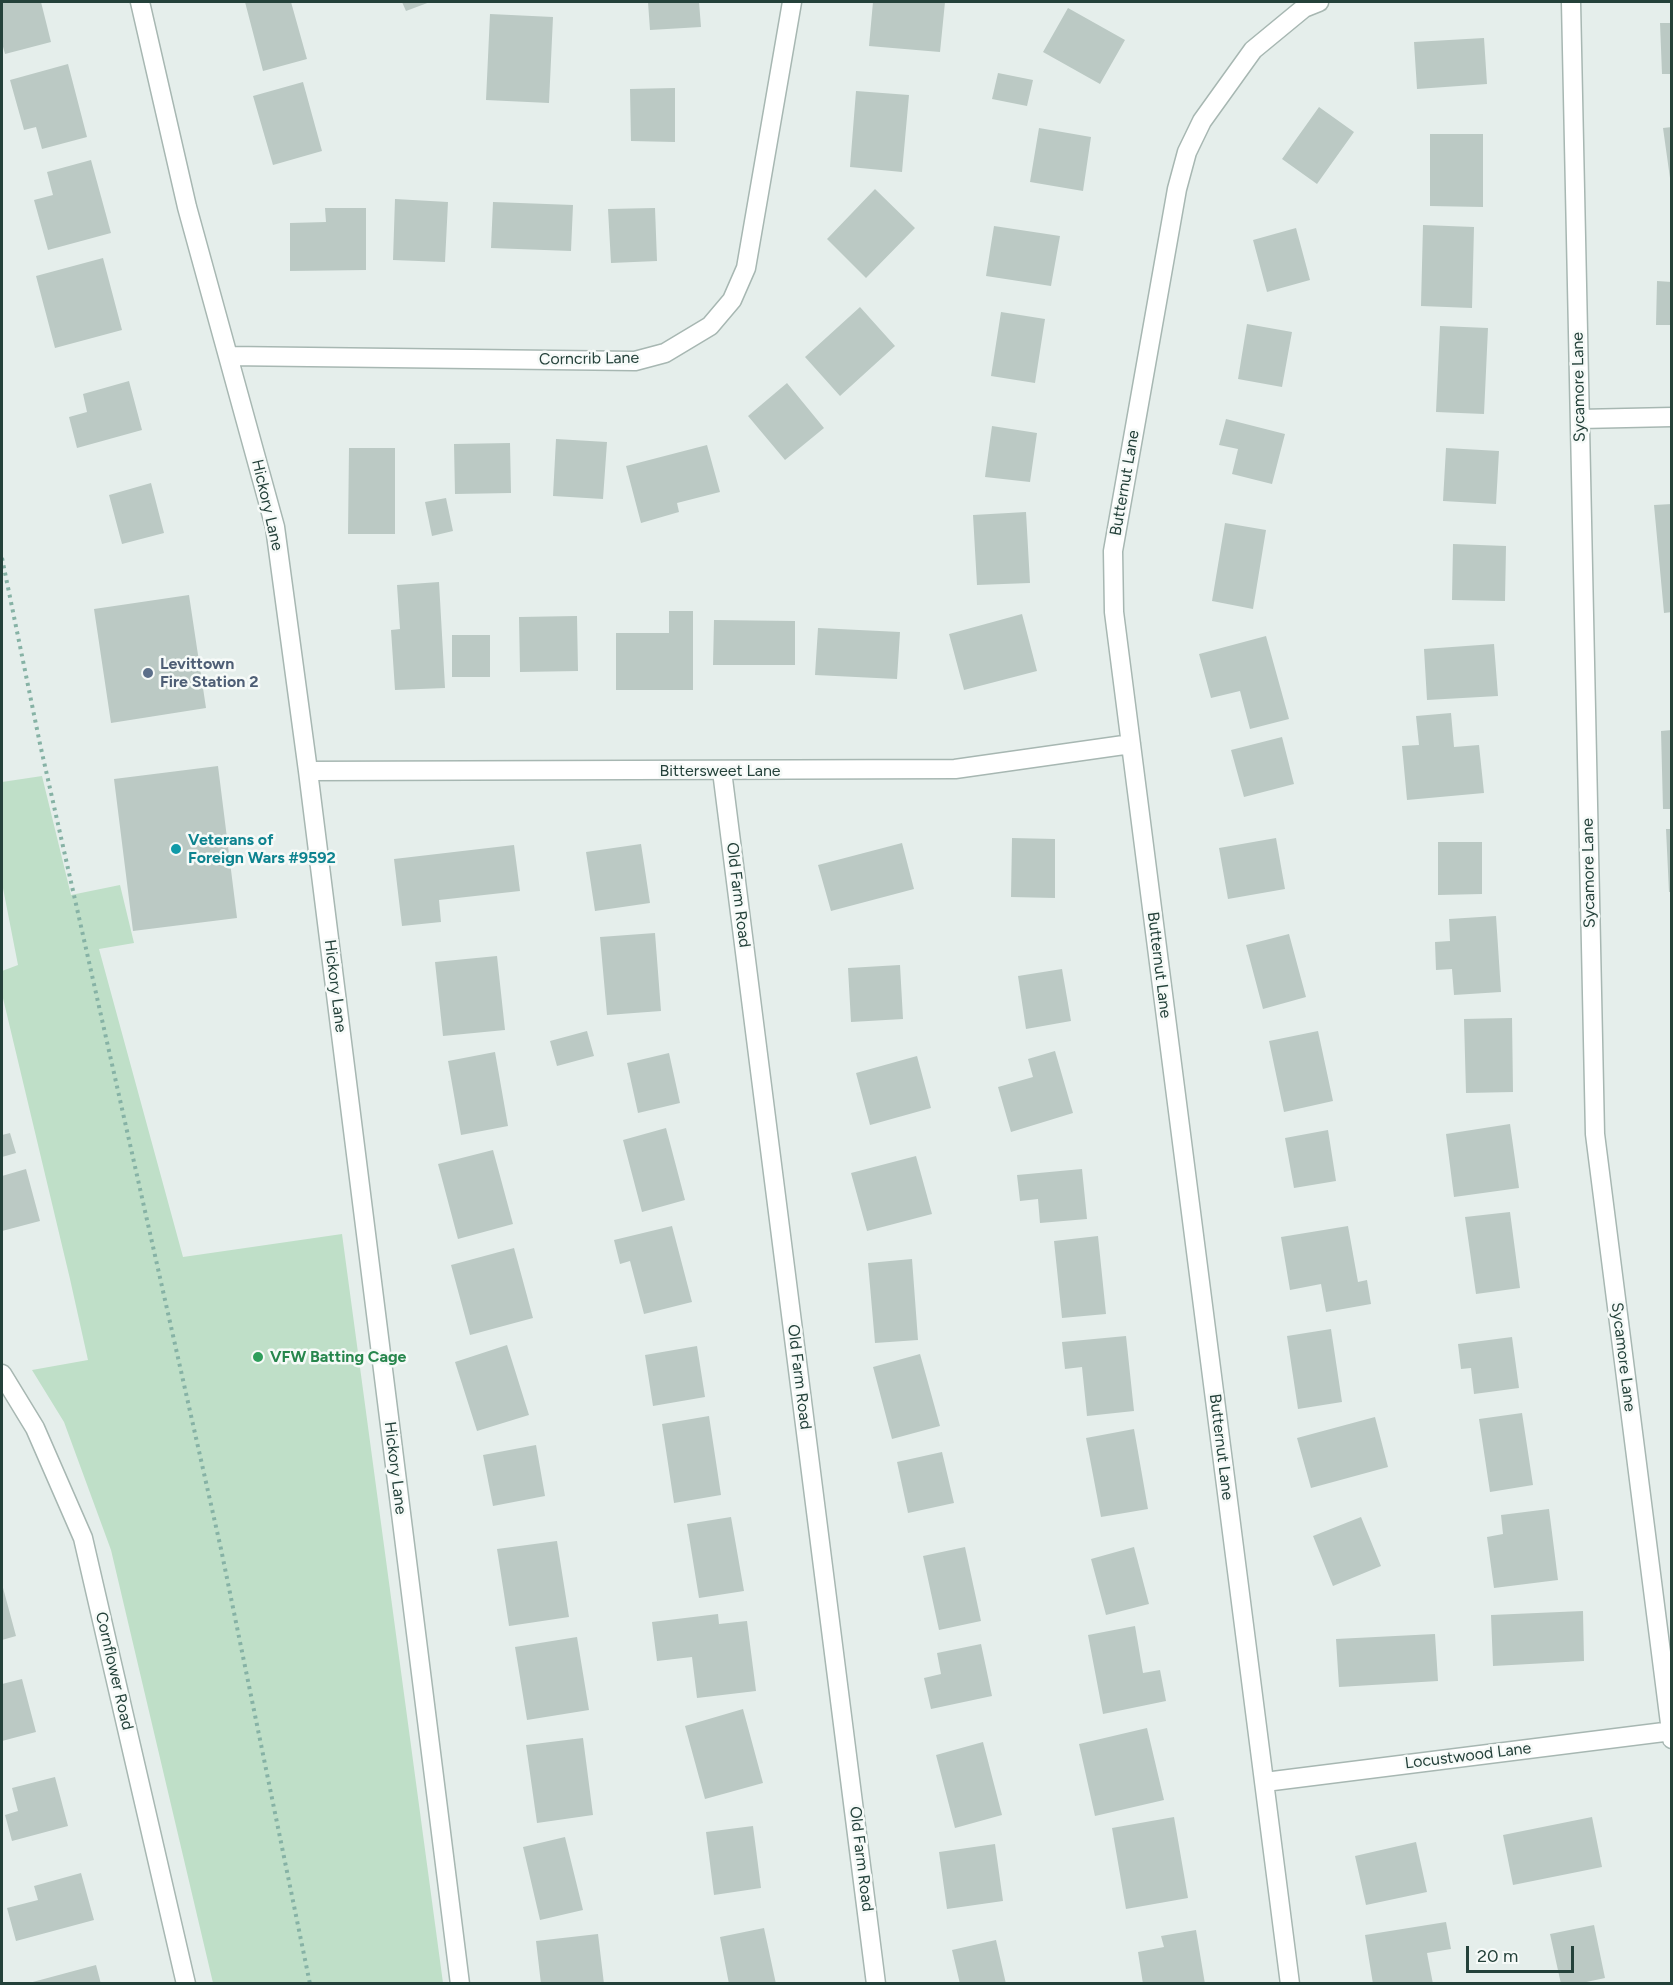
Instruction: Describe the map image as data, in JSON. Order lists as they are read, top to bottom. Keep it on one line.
{"streets":{"street":["Corncrib Lane","Sycamore Lane","Butternut Lane","Hickory Lane","Bittersweet Lane","Old Farm Road","Cornflower Road","Locustwood Lane"]},"crossings":[["Corncrib Lane","Hickory Lane"],["Sycamore Lane","Locustwood Lane"],["Butternut Lane","Bittersweet Lane"],["Butternut Lane","Locustwood Lane"],["Hickory Lane","Bittersweet Lane"],["Bittersweet Lane","Old Farm Road"]],"places":["Levittown Fire Station 2","Veterans of Foreign Wars #9592","VFW Batting Cage"],"scale_bar":"20 m"}
